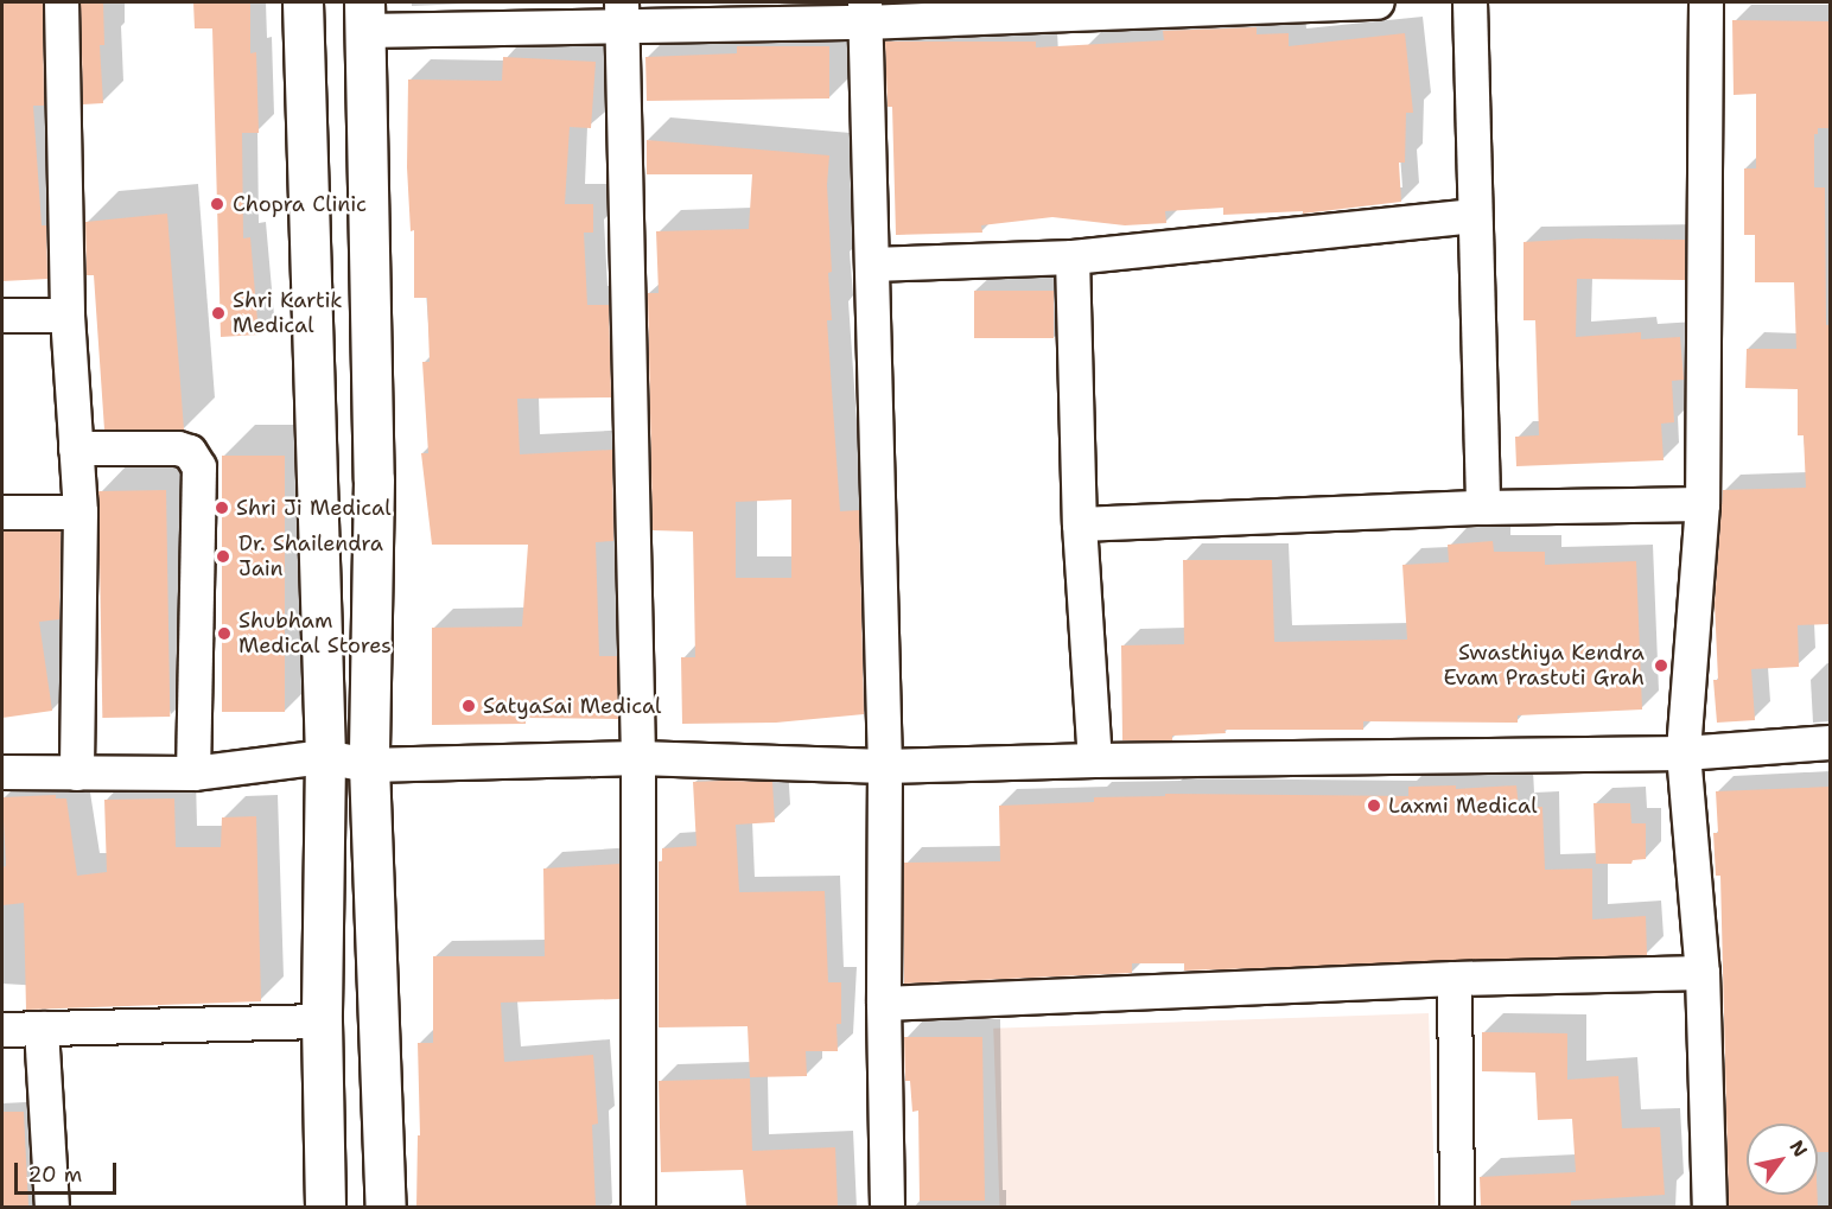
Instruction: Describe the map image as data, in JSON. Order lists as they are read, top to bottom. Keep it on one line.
{"places":["Chopra Clinic","Shri Kartik Medical","Shri Ji Medical","Dr. Shailendra Jain","Shubham Medical Stores","Swasthiya Kendra Evam Prastuti Grah","SatyaSai Medical","Laxmi Medical"],"scale_bar":"20 m","north":"top right"}
